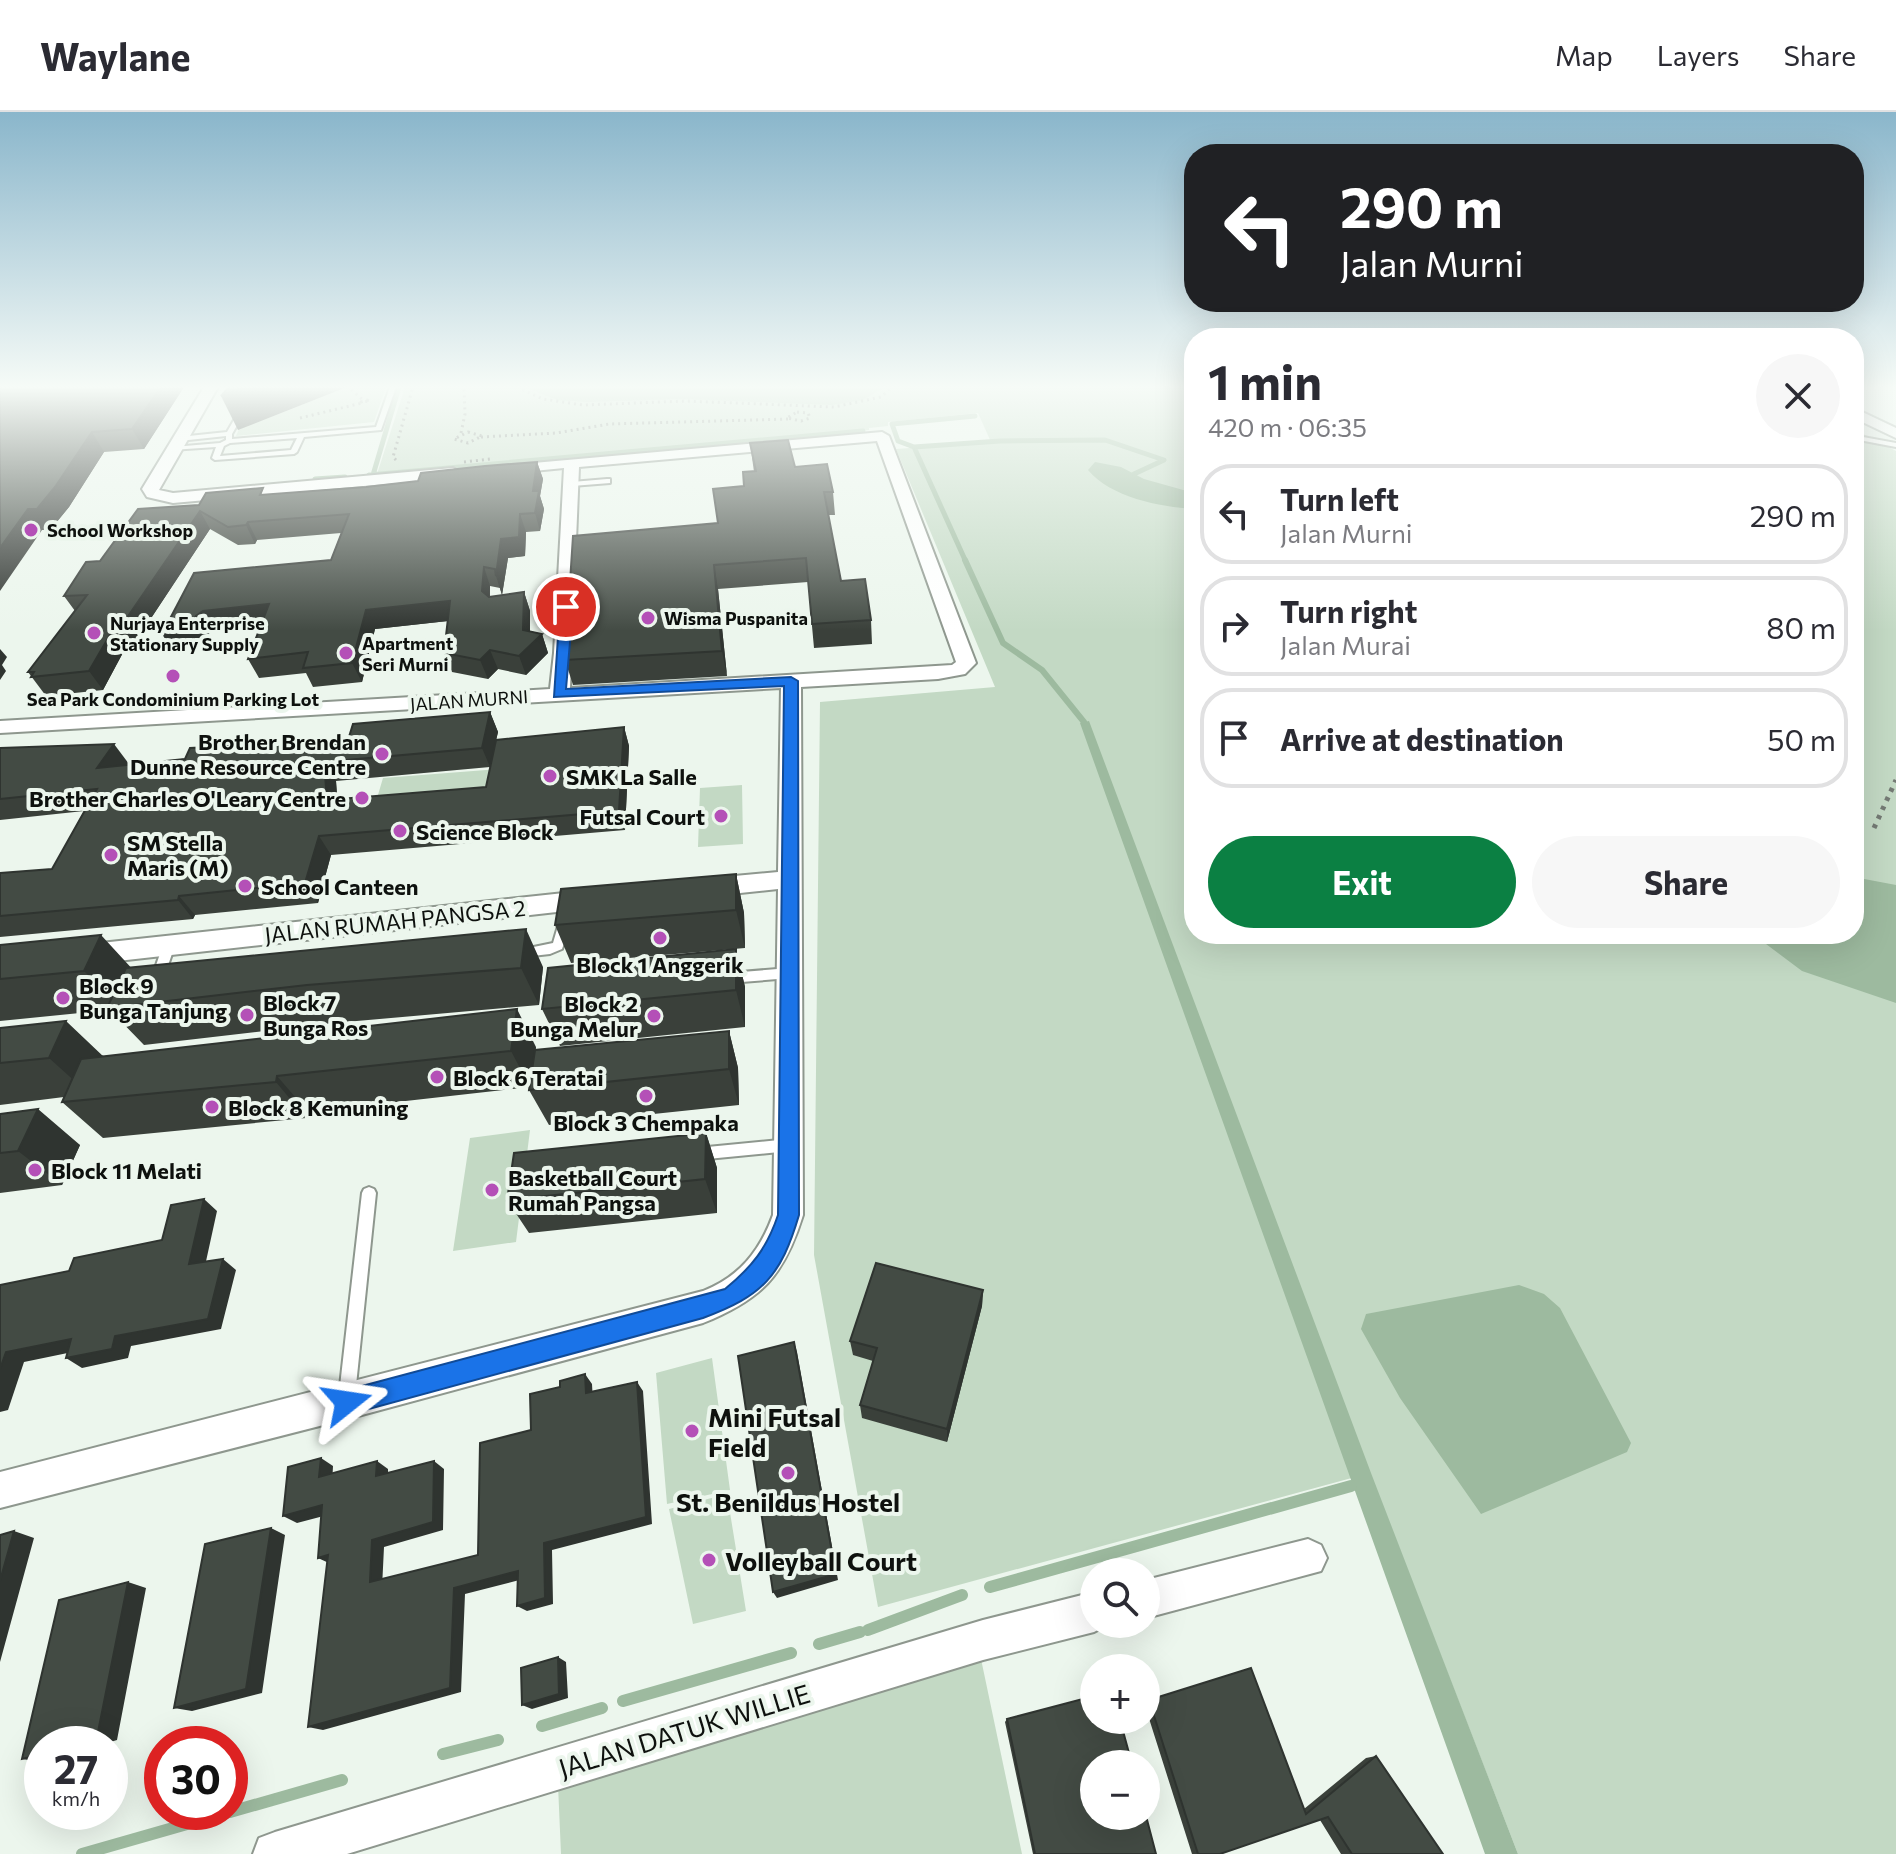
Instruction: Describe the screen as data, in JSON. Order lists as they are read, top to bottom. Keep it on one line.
{"streets":{"street":["JALAN MURNI","JALAN RUMAH PANGSA 2","JALAN DATUK WILLIE"]},"places":["School Workshop","Wisma Puspanita","Nurjaya Enterprise Stationary Supply","Apartment Seri Murni","Sea Park Condominium Parking Lot","Brother Brendan Dunne Resource Centre","SMK La Salle","Brother Charles O'Leary Centre","Futsal Court","Science Block","SM Stella Maris (M)","School Canteen","Block 1 Anggerik","Block 9 Bunga Tanjung","Block 7 Bunga Ros","Block 2 Bunga Melur","Block 6 Teratai","Block 3 Chempaka","Block 8 Kemuning","Block 11 Melati","Basketball Court Rumah Pangsa","Mini Futsal Field","St. Benildus Hostel","Volleyball Court"],"page":{"header":"Waylane","nav":["Map","Layers","Share"],"turn":["290 m","Jalan Murni"],"heading":["1 min","420 m · 06:35"],"list":[{"name":"Turn left","note":"Jalan Murni","value":"290 m"},{"name":"Turn right","note":"Jalan Murai","value":"80 m"},{"name":"Arrive at destination","value":"50 m"}],"buttons":["Exit","Share"],"map_buttons":["+","−"],"speed":"27 km/h","limit":"30"}}
